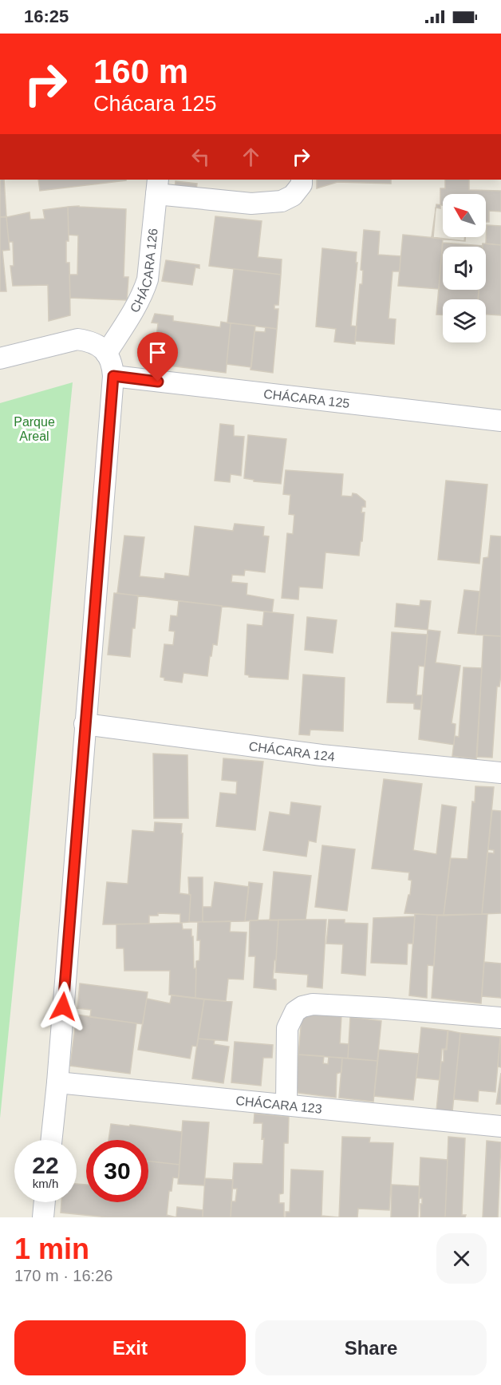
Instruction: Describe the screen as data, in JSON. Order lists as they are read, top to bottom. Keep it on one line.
{"streets":{"street":["CHÁCARA 126","CHÁCARA 125","CHÁCARA 124","CHÁCARA 123"]},"parks":["Parque Areal"],"north":"top left","page":{"status":"16:25","turn":["160 m","Chácara 125"],"speed":"22 km/h","limit":"30","heading":["1 min","170 m · 16:26"],"buttons":["Exit","Share"]}}
